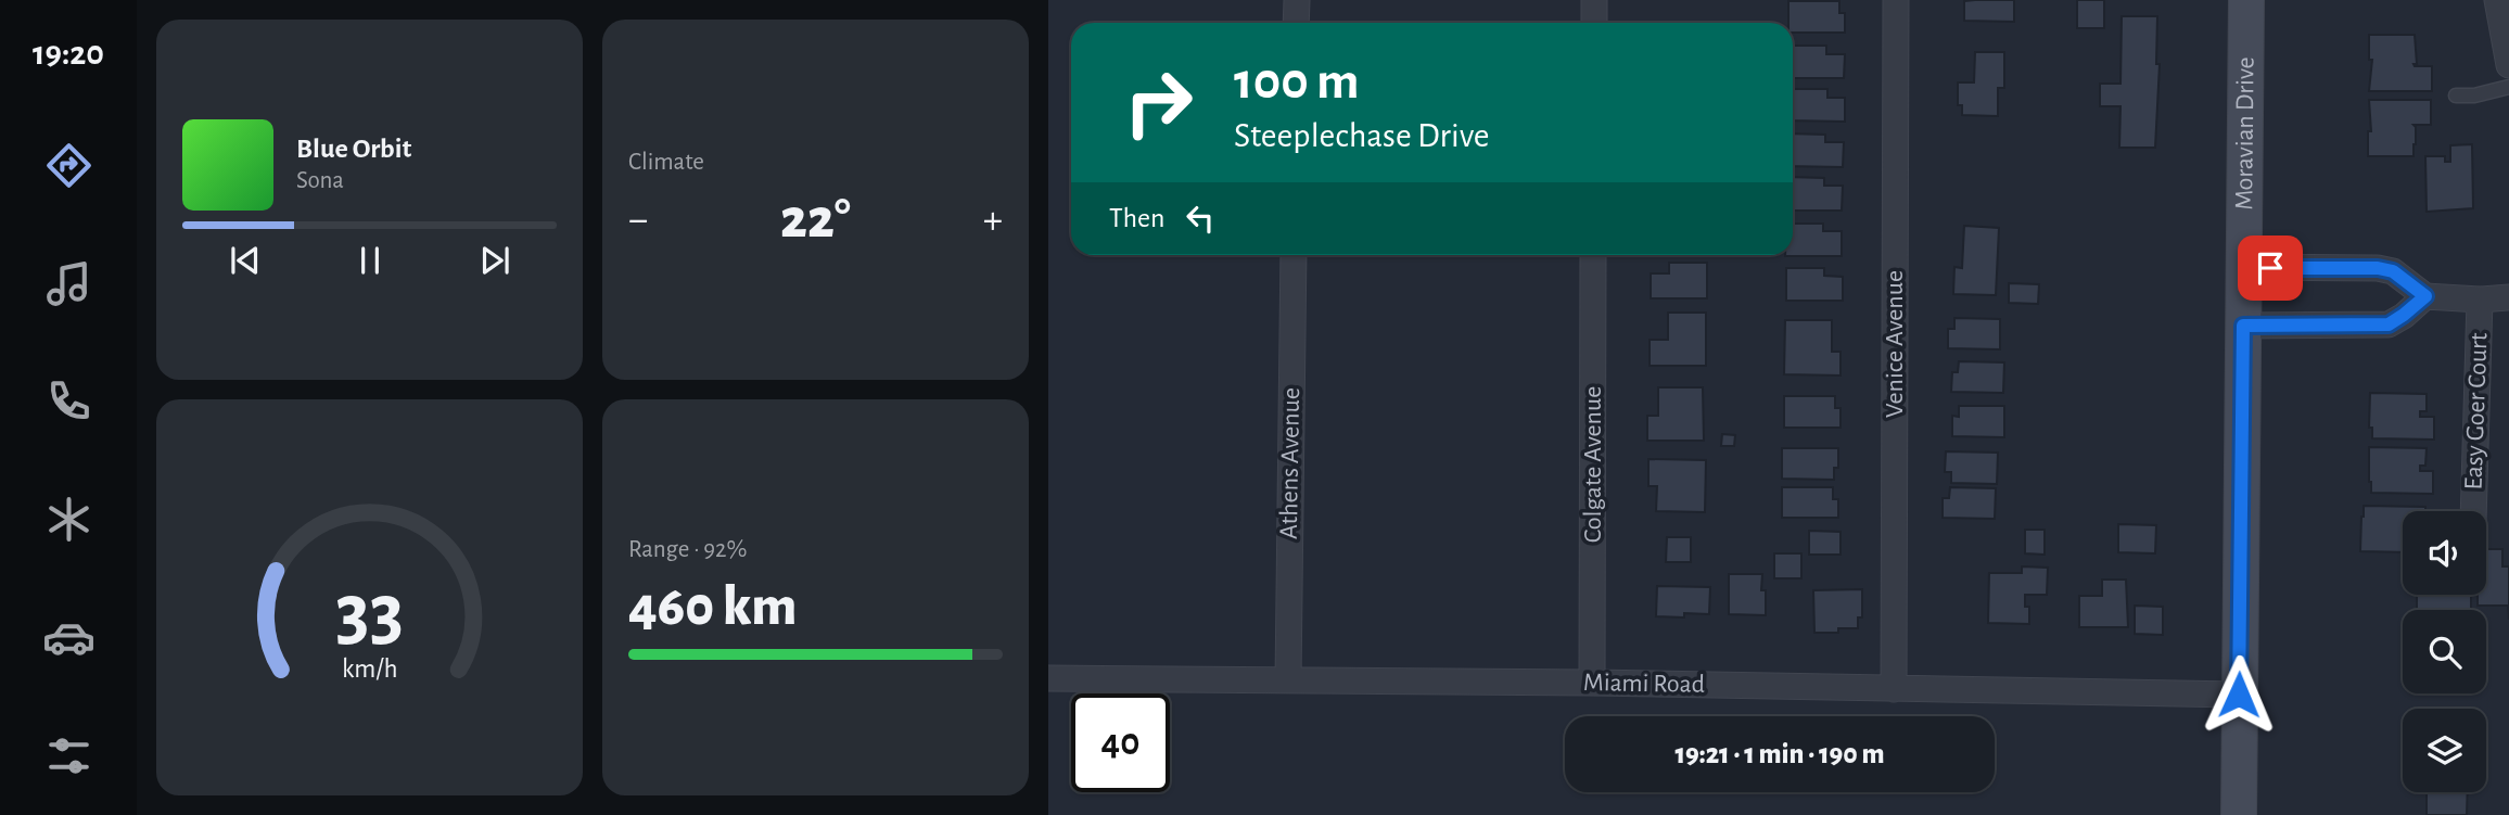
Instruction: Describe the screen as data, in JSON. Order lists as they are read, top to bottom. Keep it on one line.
{"streets":{"street":["Moravian Drive","Venice Avenue","Easy Goer Court","Athens Avenue","Colgate Avenue","Miami Road"]},"crossings":[["Moravian Drive","Miami Road"],["Venice Avenue","Miami Road"],["Athens Avenue","Miami Road"],["Colgate Avenue","Miami Road"]],"page":{"tabs":"19:20","tile":["Climate",["Range · 92%","460 km"]],"turn":["100 m","Steeplechase Drive"],"song":["Blue Orbit","Sona"],"then":"Then","heat":["−","22°","+"],"limit":"40","trip":"19:21 · 1 min · 190 m","gauge":["33","km/h"]}}
